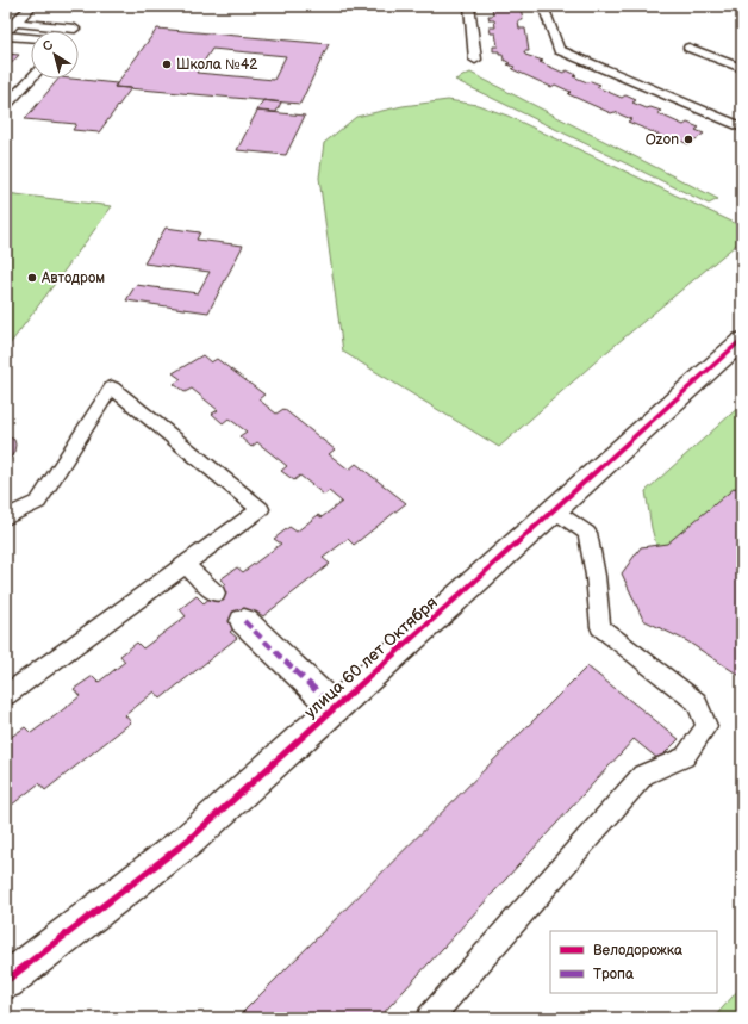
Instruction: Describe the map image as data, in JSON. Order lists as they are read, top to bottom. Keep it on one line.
{"streets":{"street":["улица 60 лет Октября"]},"places":["Школа №42","Ozon","Автодром"],"legend":["Велодорожка","Тропа"],"north":"top left"}
